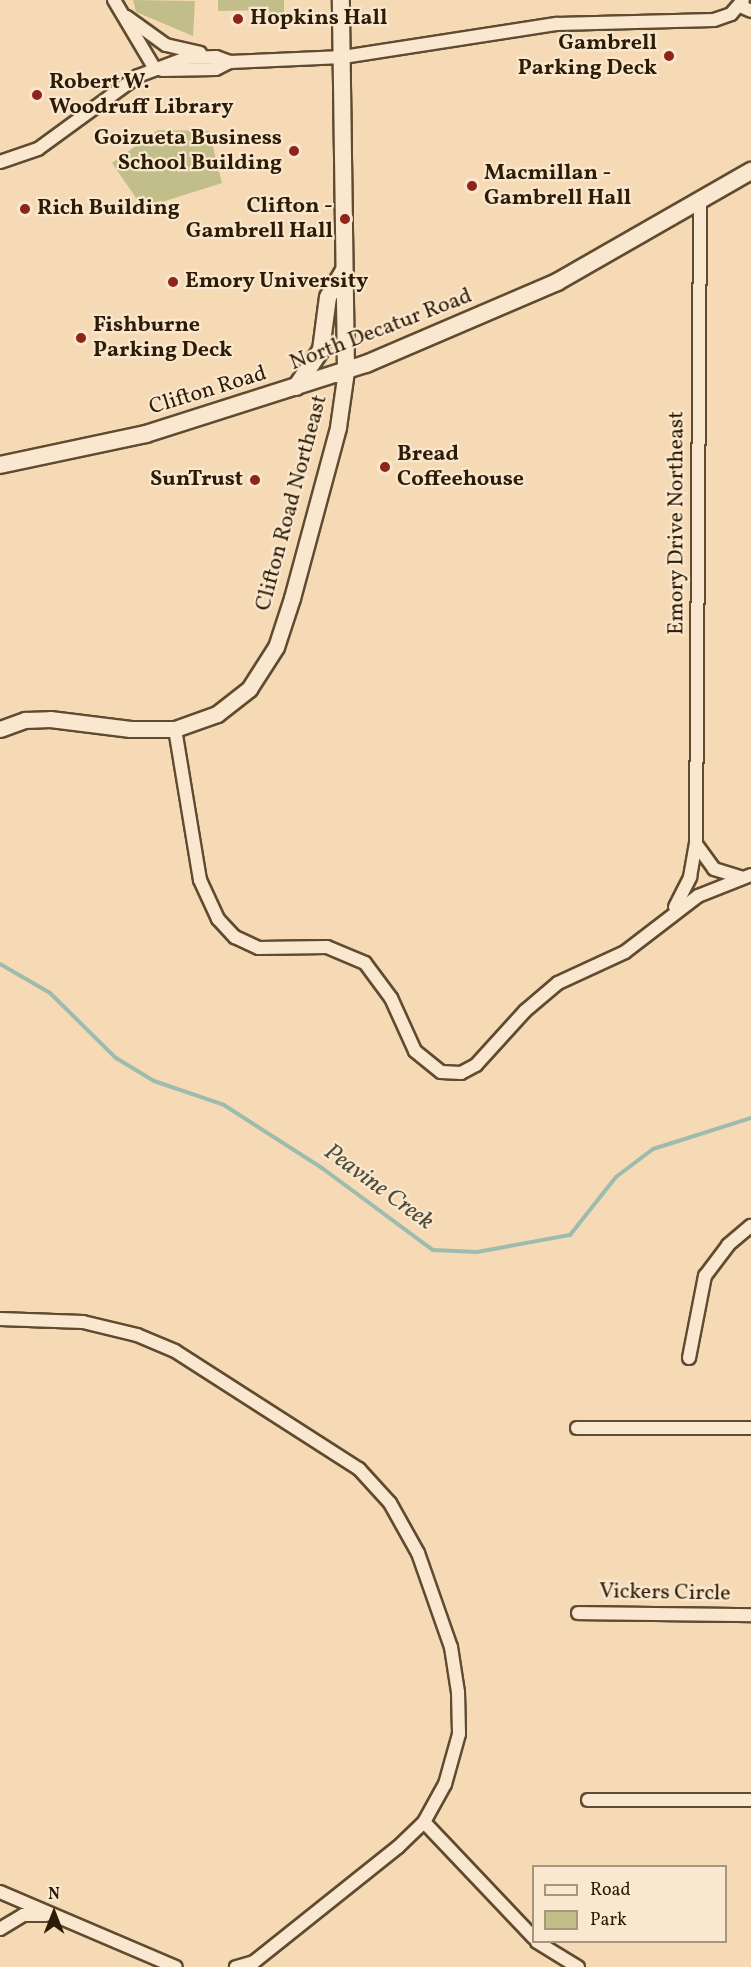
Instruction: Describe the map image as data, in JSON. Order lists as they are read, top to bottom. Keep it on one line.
{"streets":{"main road":["North Decatur Road","Clifton Road"],"street":["Clifton Road Northeast","Emory Drive Northeast","Vickers Circle"]},"crossings":[["North Decatur Road","Clifton Road"],["North Decatur Road","Clifton Road Northeast"],["North Decatur Road","Emory Drive Northeast"]],"water":["Peavine Creek"],"places":["Hopkins Hall","Gambrell Parking Deck","Robert W. Woodruff Library","Goizueta Business School Building","Macmillan - Gambrell Hall","Rich Building","Clifton - Gambrell Hall","Emory University","Fishburne Parking Deck","Bread Coffeehouse","SunTrust"],"legend":["Road","Park"],"north":"top"}
